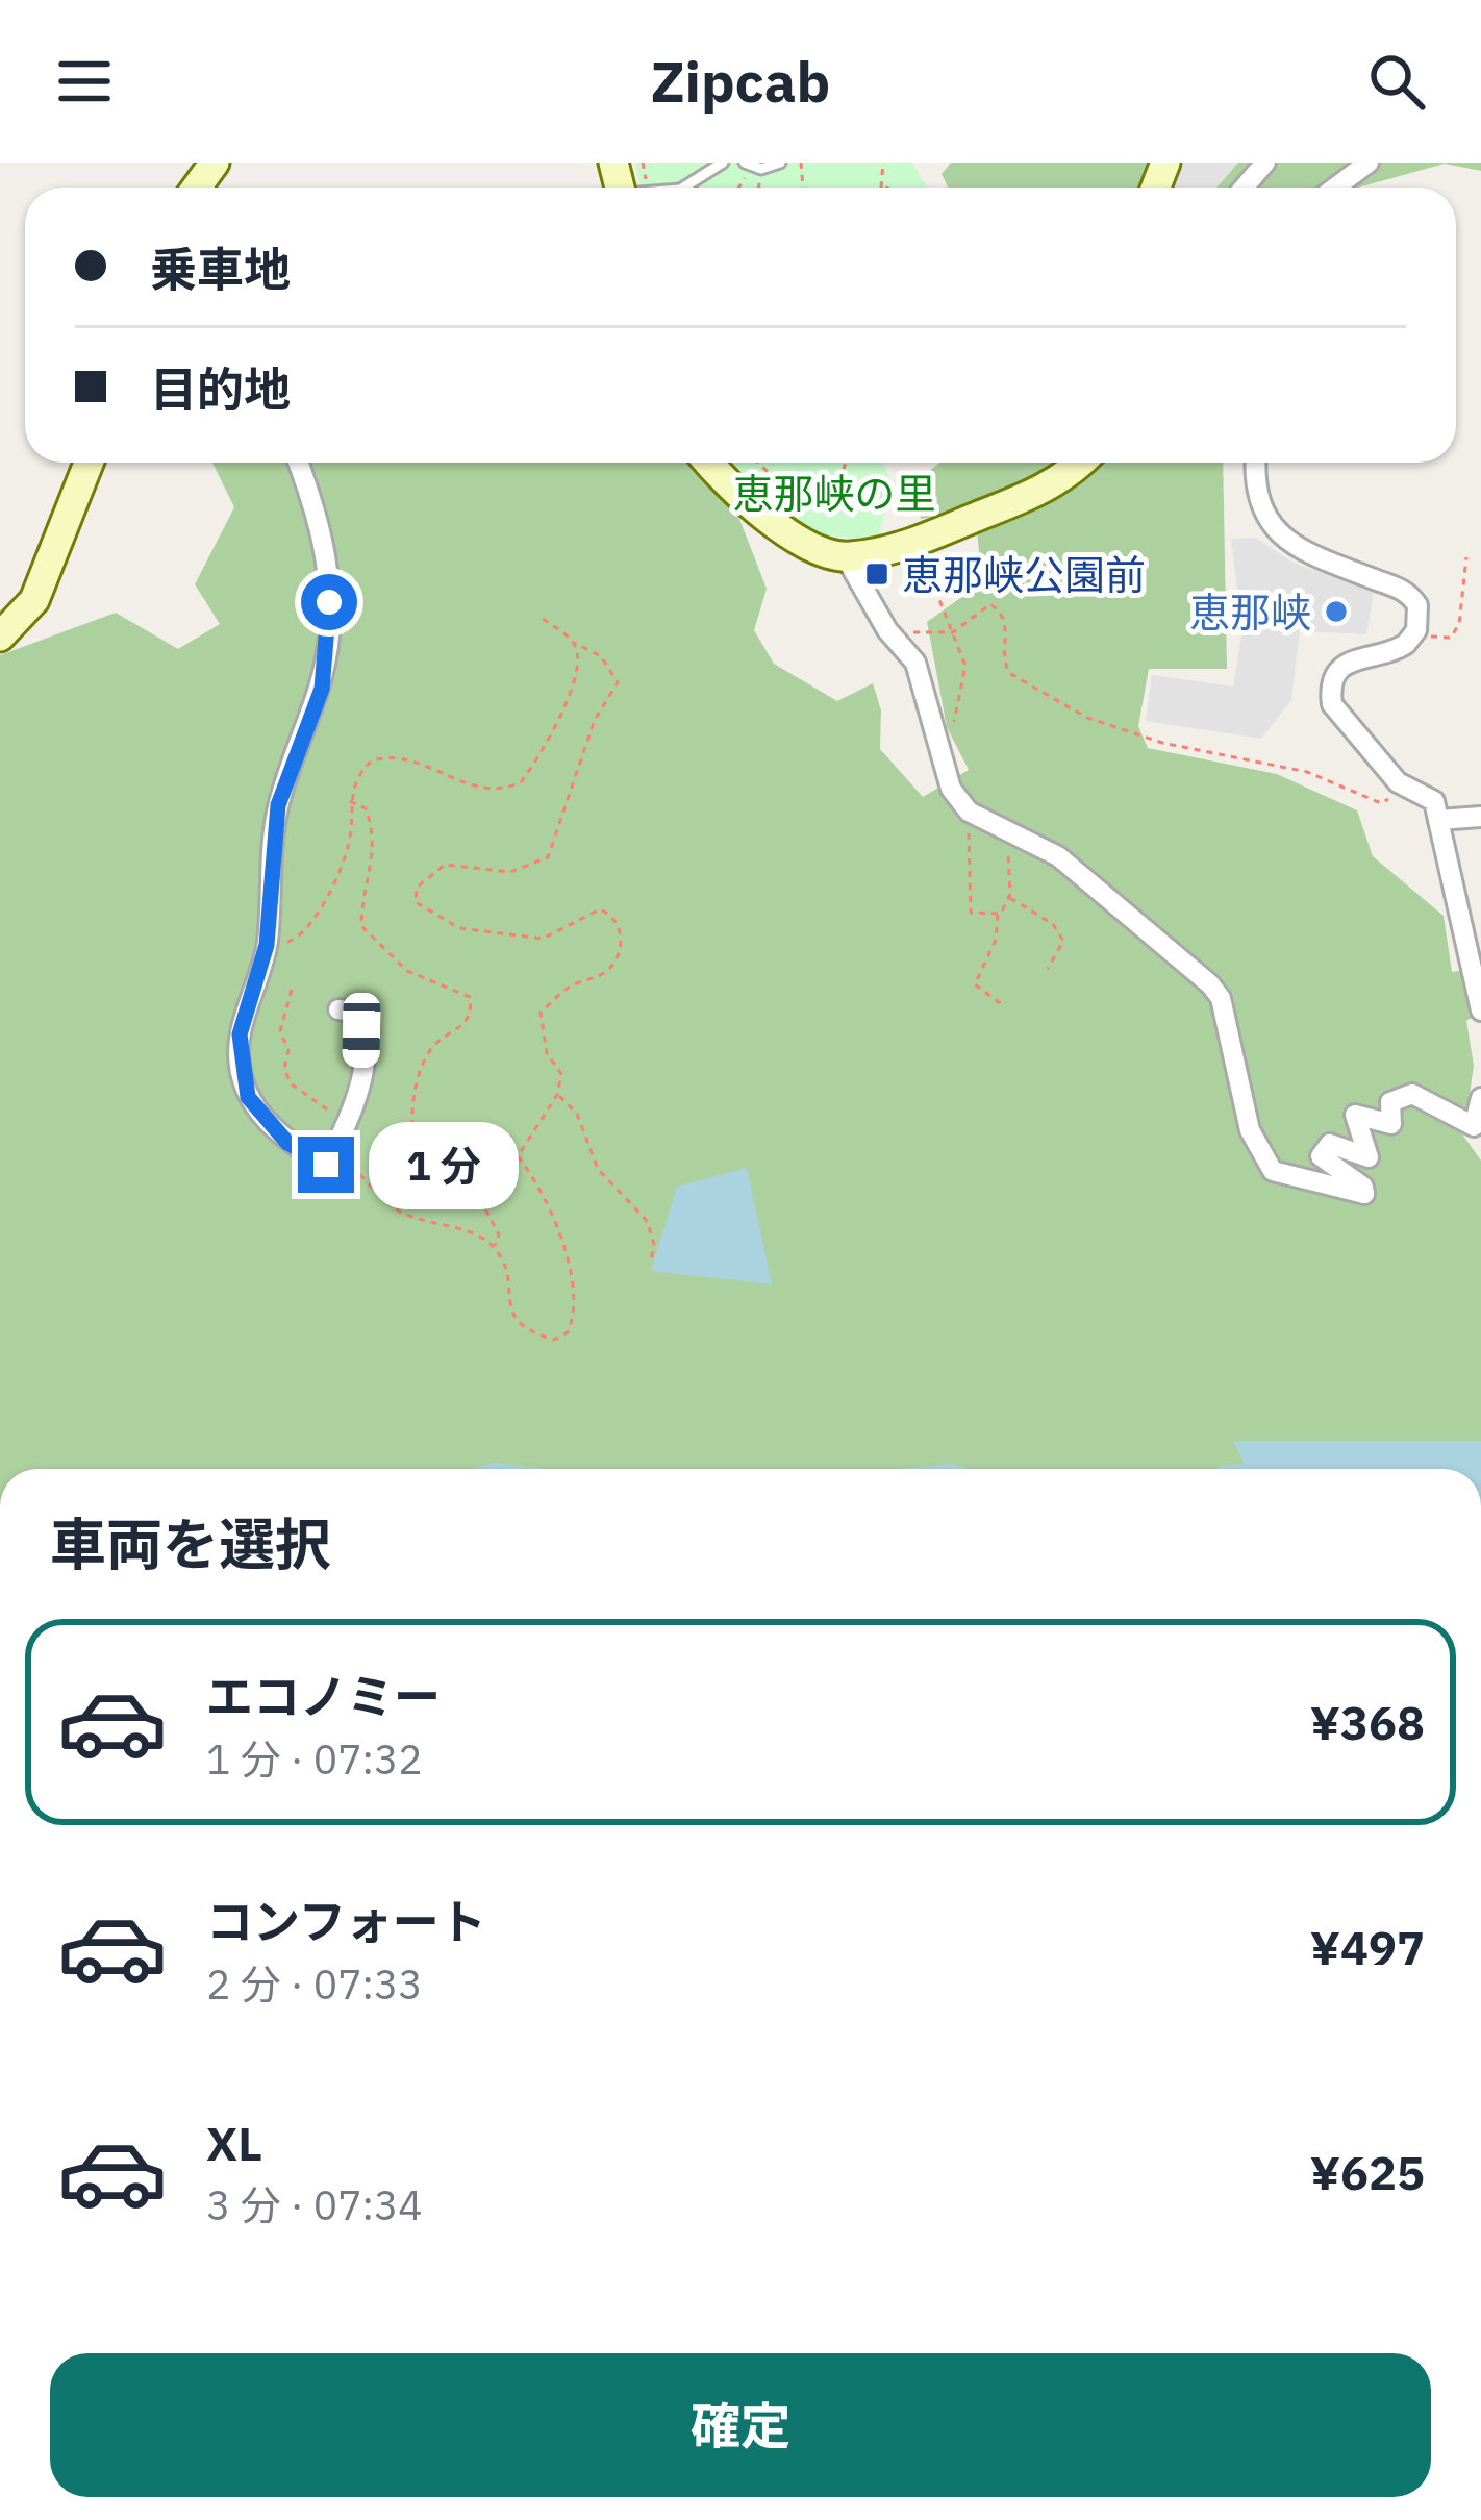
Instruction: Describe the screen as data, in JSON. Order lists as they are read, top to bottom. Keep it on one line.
{"parks":["恵那峡の里"],"places":{"transit":["恵那峡公園前"],"other":["恵那峡"]},"page":{"header":"Zipcab","banner":["乗車地","目的地"],"bubble":"1 分","heading":"車両を選択","list":[{"name":"エコノミー","note":"1 分 · 07:32","value":"¥368"},{"name":"コンフォート","note":"2 分 · 07:33","value":"¥497"},{"name":"XL","note":"3 分 · 07:34","value":"¥625"}],"buttons":"確定"}}
